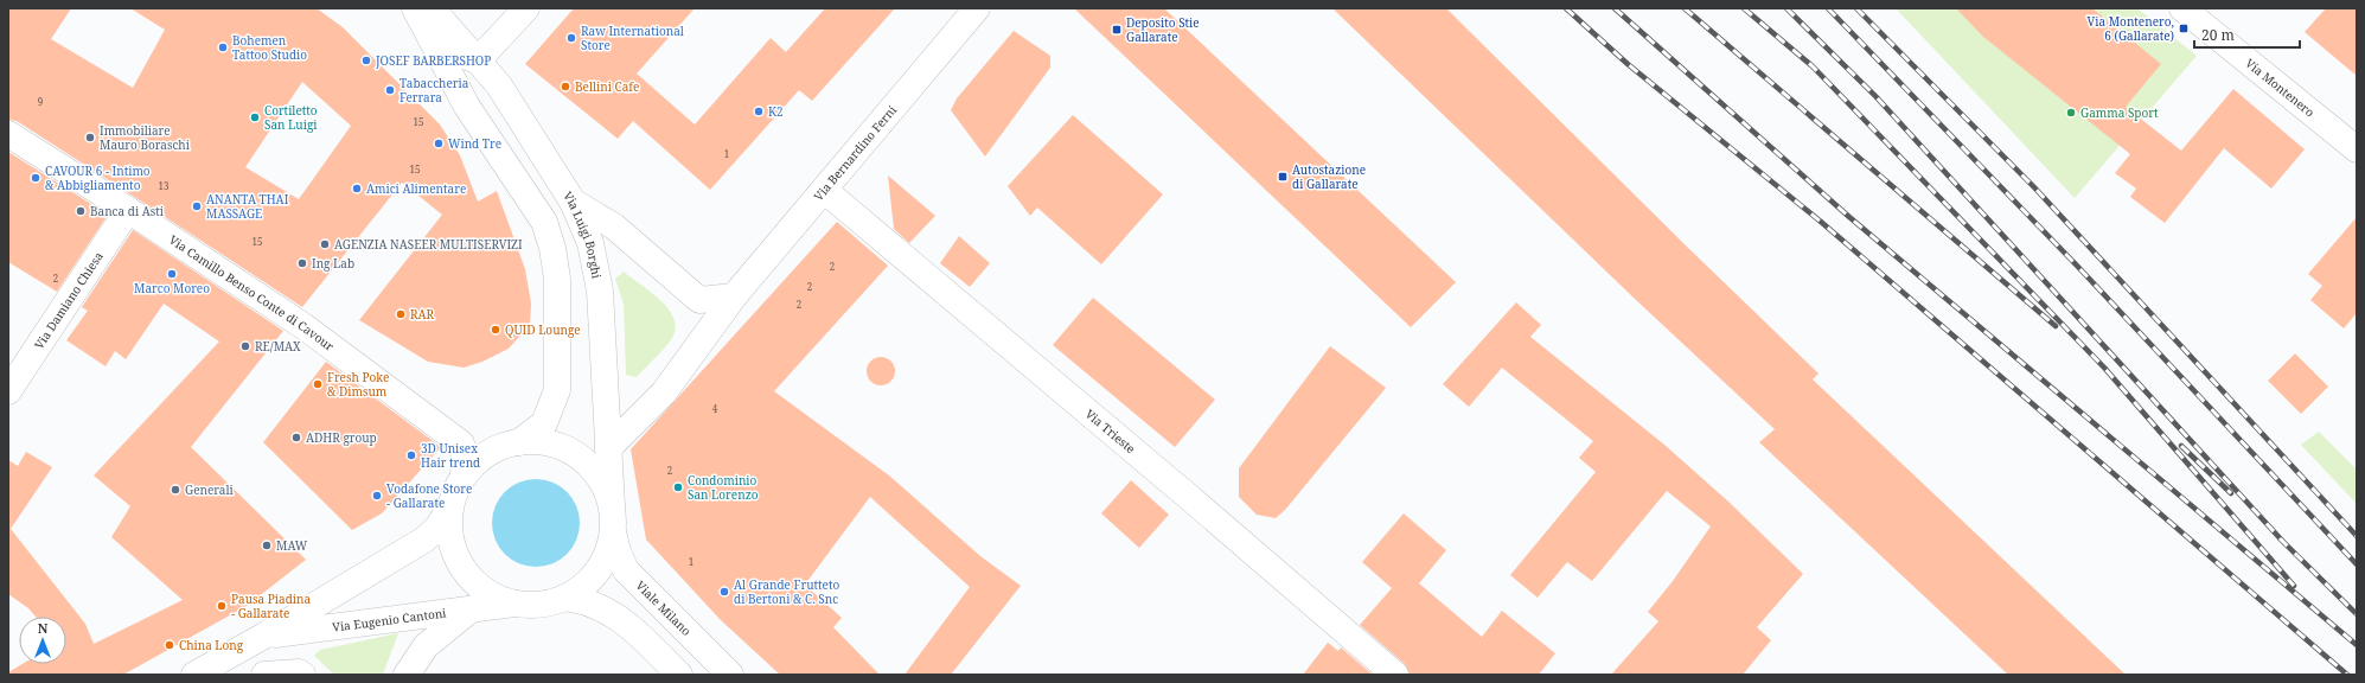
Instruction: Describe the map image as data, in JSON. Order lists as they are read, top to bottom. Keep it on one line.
{"streets":{"street":["Via Montenero","Via Bernardino Ferni","Via Luigi Borghi","Via Camillo Benso Conte di Cavour","Via Damiano Chiesa","Via Trieste","Viale Milano","Via Eugenio Cantoni"]},"crossings":[["Via Bernardino Ferni","Via Luigi Borghi"],["Via Bernardino Ferni","Via Trieste"],["Via Luigi Borghi","Via Camillo Benso Conte di Cavour"],["Via Luigi Borghi","Viale Milano"],["Via Luigi Borghi","Via Eugenio Cantoni"],["Via Camillo Benso Conte di Cavour","Via Damiano Chiesa"],["Via Camillo Benso Conte di Cavour","Viale Milano"],["Via Camillo Benso Conte di Cavour","Via Eugenio Cantoni"],["Viale Milano","Via Eugenio Cantoni"]],"places":{"transit":["Via Montenero, 6 (Gallarate)","Deposito Stie Gallarate","Autostazione di Gallarate"],"other":["Raw International Store","Bohemen Tattoo Studio","JOSEF BARBERSHOP","Bellini Cafe","Tabaccheria Ferrara","K2","Gamma Sport","Cortiletto San Luigi","Immobiliare Mauro Boraschi","Wind Tre","CAVOUR 6 - Intimo & Abbigliamento","Amici Alimentare","ANANTA THAI MASSAGE","Banca di Asti","AGENZIA NASEER MULTISERVIZI","Ing Lab","Marco Moreo","RAR","QUID Lounge","RE/MAX","Fresh Poke & Dimsum","ADHR group","3D Unisex Hair trend","Condominio San Lorenzo","Generali","Vodafone Store - Gallarate","MAW","Al Grande Frutteto di Bertoni & C. Snc","Pausa Piadina - Gallarate","China Long"]},"house_numbers":["9","15","1","15","13","15","2","2","2","2","4","2","1"],"scale_bar":"20 m","north":"top"}
